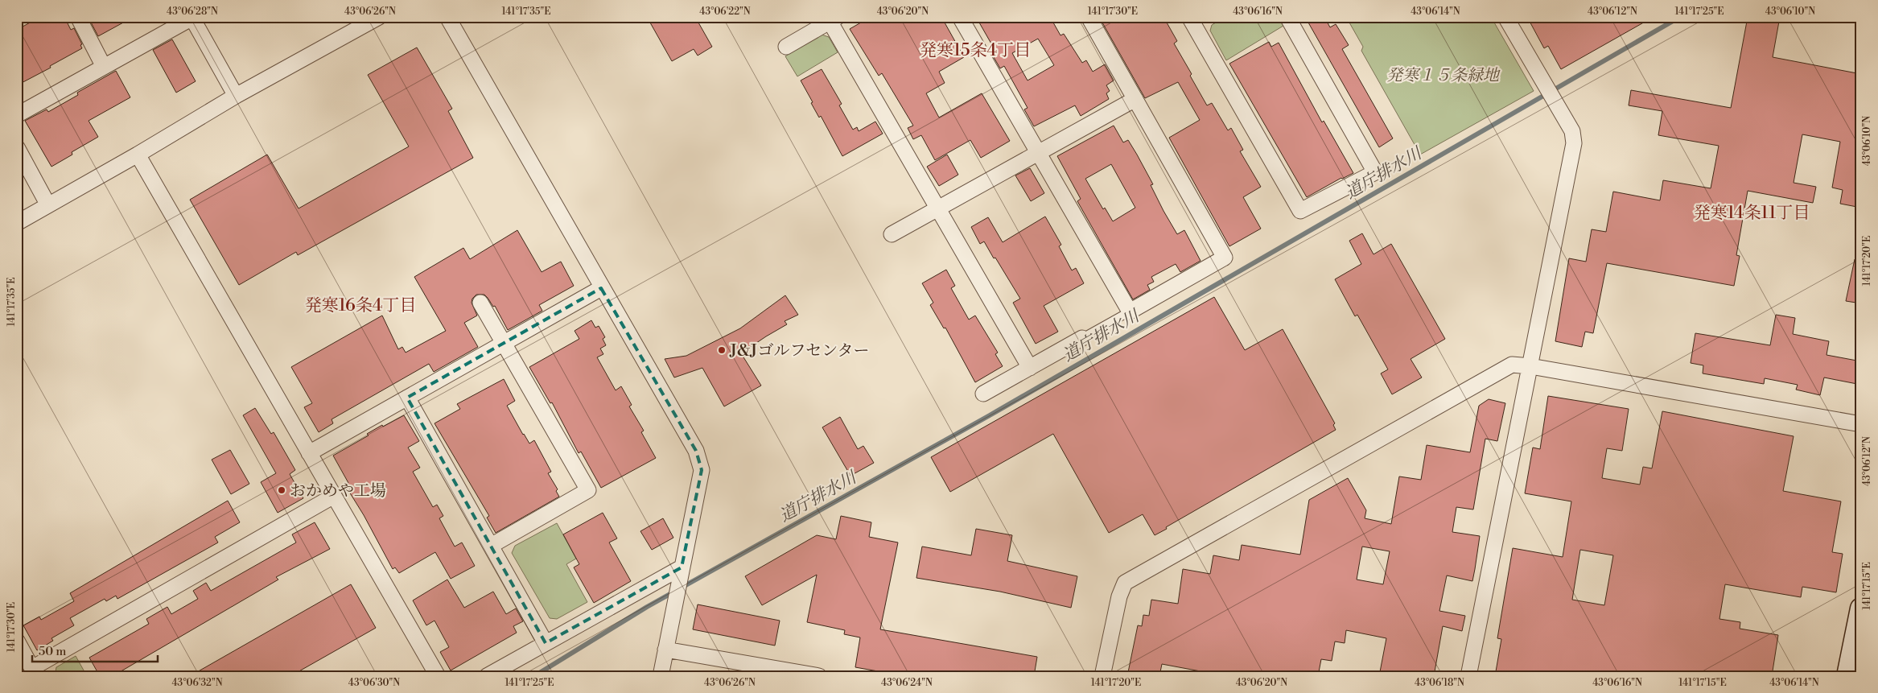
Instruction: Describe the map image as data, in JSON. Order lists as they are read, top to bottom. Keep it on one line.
{"districts":["発寒15条4丁目","発寒14条11丁目","発寒16条4丁目"],"water":["道庁排水川"],"parks":["発寒１５条緑地"],"places":["J&Jゴルフセンター","おかめや工場"],"scale_bar":"50 m","coordinates":["43°06'28\"N","43°06'26\"N","141°17'35\"E","43°06'22\"N","43°06'20\"N","141°17'30\"E","43°06'16\"N","43°06'14\"N","43°06'12\"N","141°17'25\"E","43°06'10\"N","141°17'20\"E","141°17'15\"E","43°06'32\"N","43°06'30\"N","43°06'24\"N","43°06'18\"N"]}
